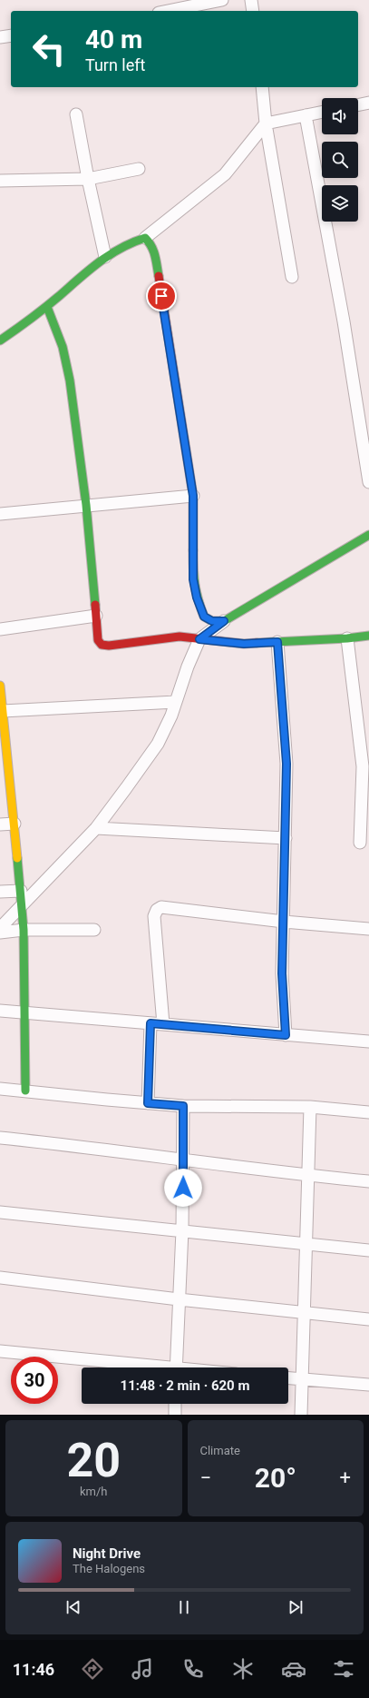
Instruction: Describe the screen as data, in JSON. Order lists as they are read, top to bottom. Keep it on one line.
{"page":{"turn":["40 m","Turn left"],"limit":"30","trip":"11:48 · 2 min · 620 m","tile":[["20","km/h"],"Climate"],"heat":["−","20°","+"],"song":["Night Drive","The Halogens"],"tabs":"11:46"}}
